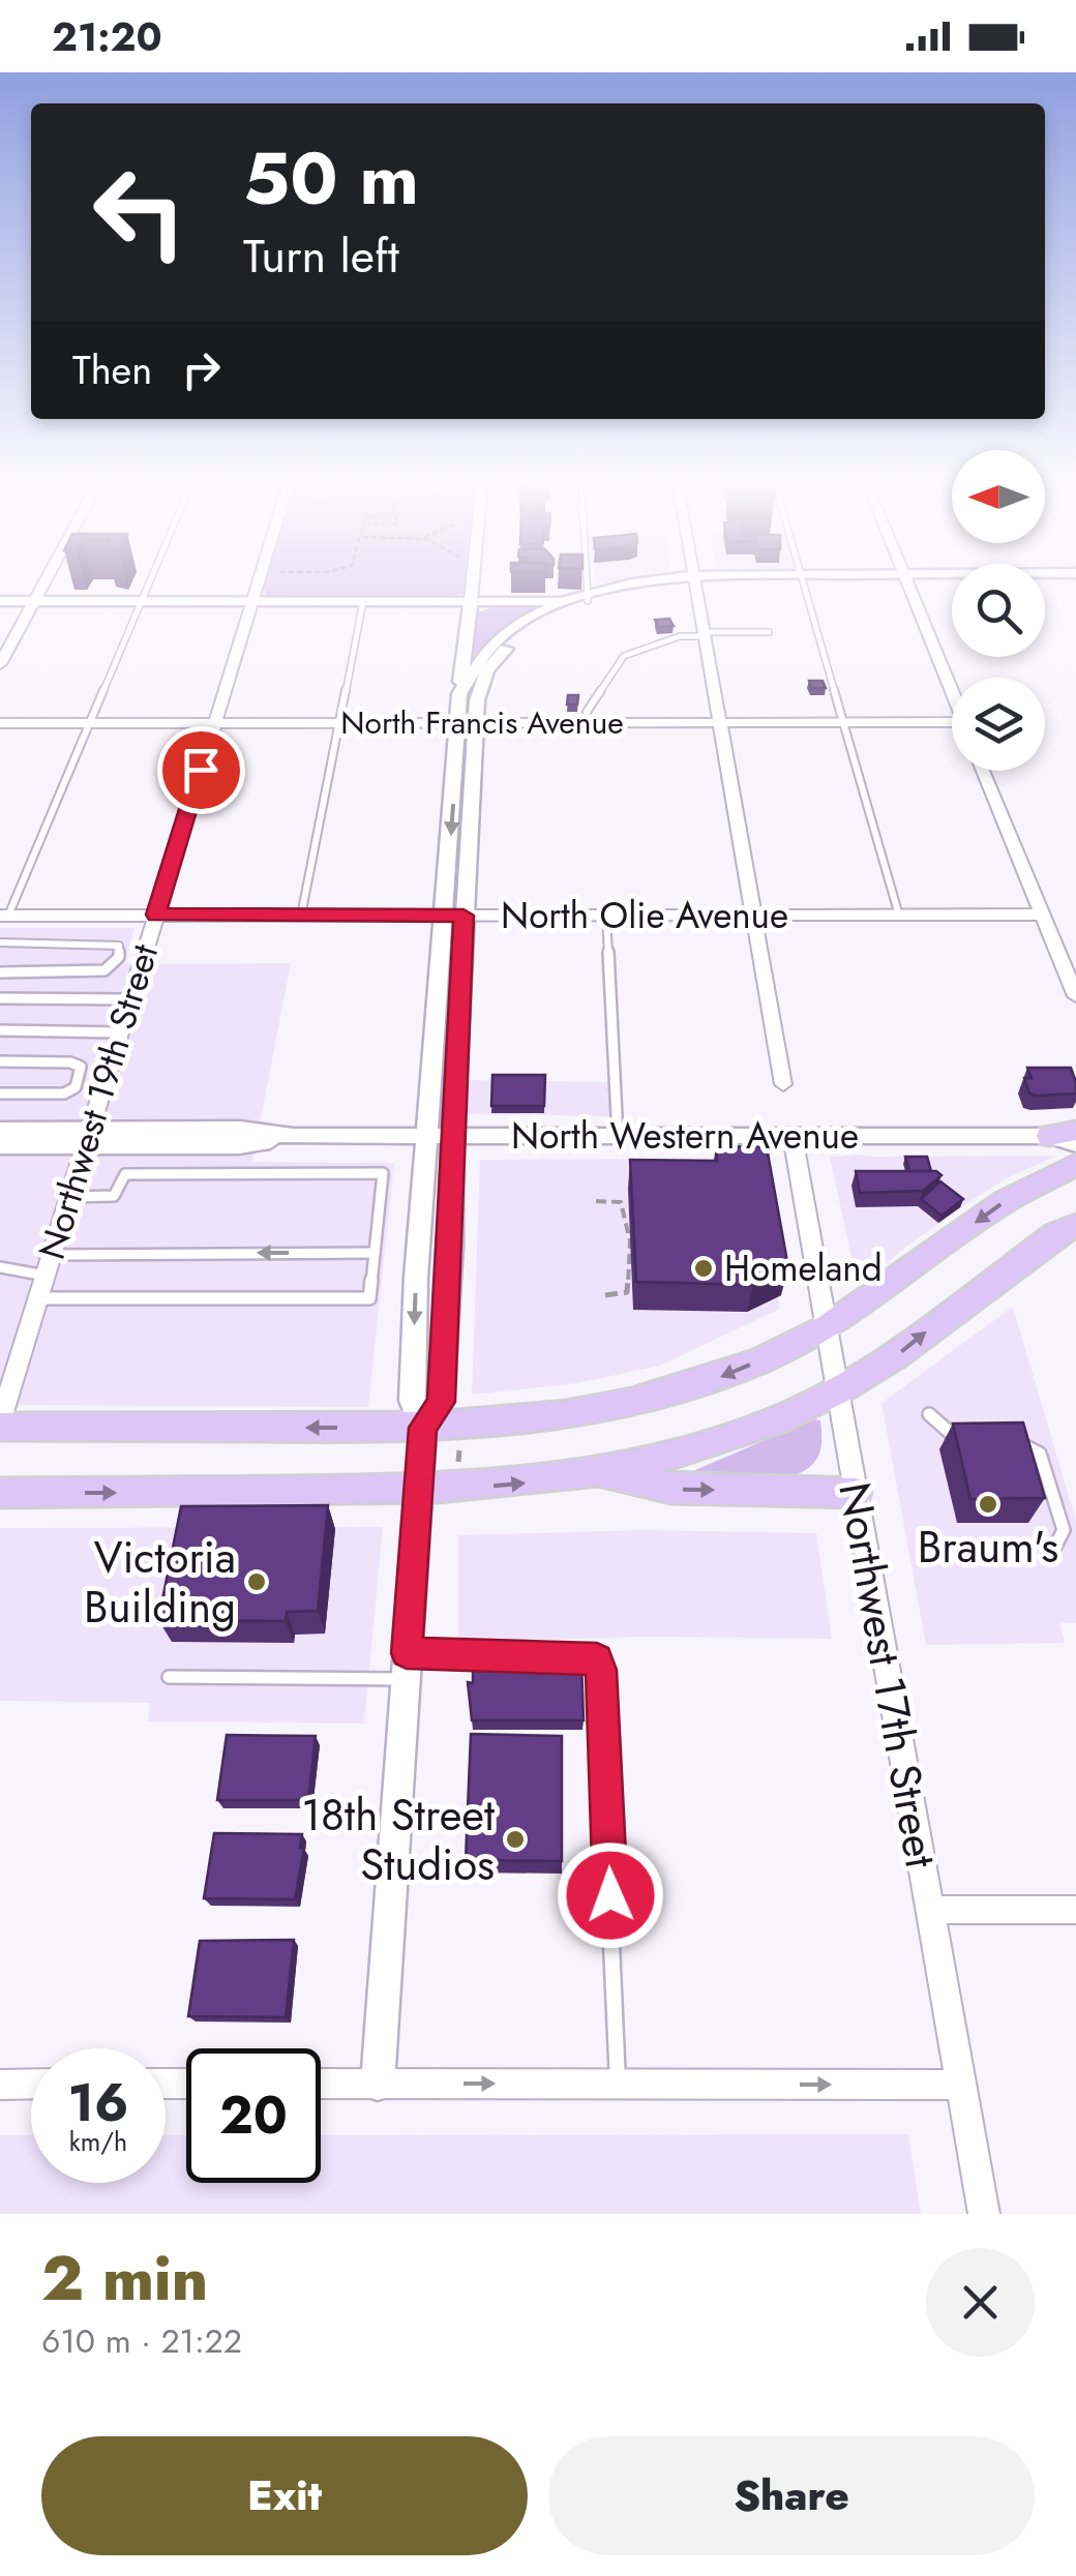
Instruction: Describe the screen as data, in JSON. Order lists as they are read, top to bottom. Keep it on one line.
{"streets":{"street":["North Francis Avenue","North Olie Avenue","Northwest 19th Street","North Western Avenue","Northwest 17th Street"]},"crossings":[["North Francis Avenue","Northwest 19th Street"],["North Olie Avenue","Northwest 19th Street"],["Northwest 19th Street","North Western Avenue"],["North Western Avenue","Northwest 17th Street"]],"places":["Homeland","Braum's","Victoria Building","18th Street Studios"],"north":"left","page":{"status":"21:20","turn":["50 m","Turn left"],"then":"Then","speed":"16 km/h","limit":"20","heading":["2 min","610 m · 21:22"],"buttons":["Exit","Share"]}}
